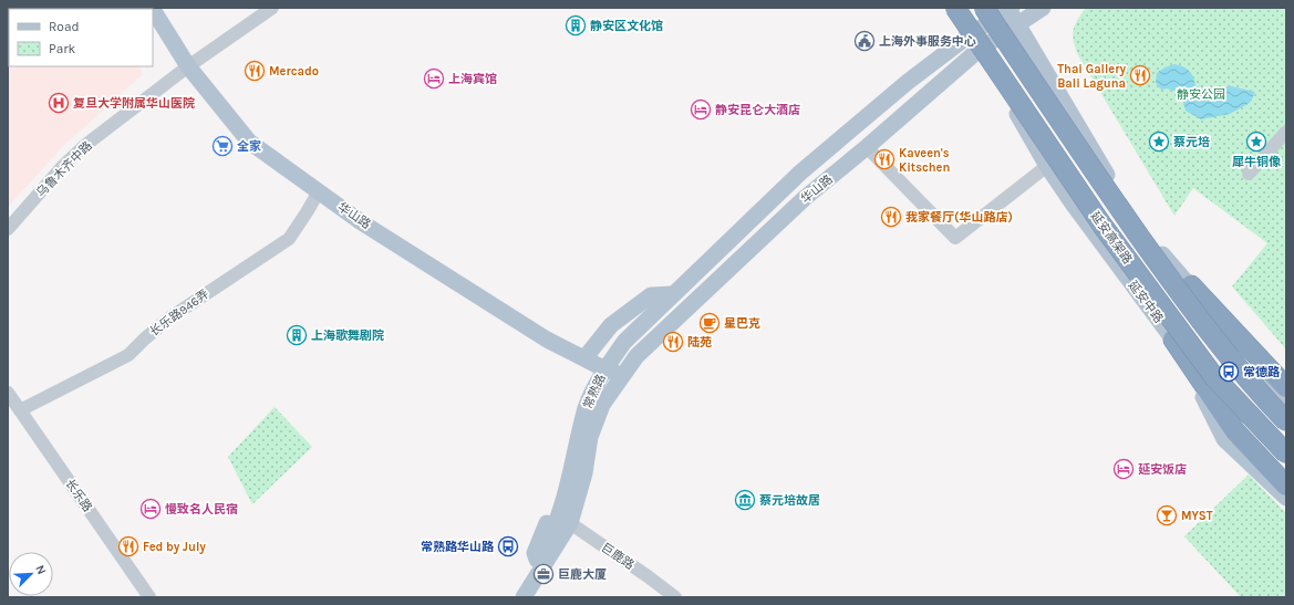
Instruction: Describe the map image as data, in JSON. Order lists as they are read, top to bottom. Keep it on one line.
{"streets":{"highway":["延安高架路"],"main road":["华山路","延安中路","常熟路"],"street":["乌鲁木齐中路","长乐路946弄","长乐路","巨鹿路"]},"crossings":[["乌鲁木齐中路","华山路"],["华山路","延安中路"],["华山路","长乐路946弄"],["华山路","常熟路"],["长乐路946弄","长乐路"],["常熟路","巨鹿路"]],"parks":["静安公园"],"places":{"building":["静安区文化馆","上海歌舞剧院"],"public building":["上海外事服务中心"],"restaurant":["Mercado","Thai Gallery Bali Laguna","Kaveen's Kitschen","我家餐厅(华山路店)","陆苑","Fed by July"],"hotel":["上海宾馆","静安昆仑大酒店","延安饭店","慢致名人民宿"],"hospital":["复旦大学附属华山医院"],"place":["蔡元培","犀牛铜像"],"supermarket":["全家"],"cafe":["星巴克"],"bus stop":["常德路","常熟路华山路"],"museum":["蔡元培故居"],"bar":["MYST"],"office":["巨鹿大厦"]},"legend":["Road","Park"],"north":"top right"}
